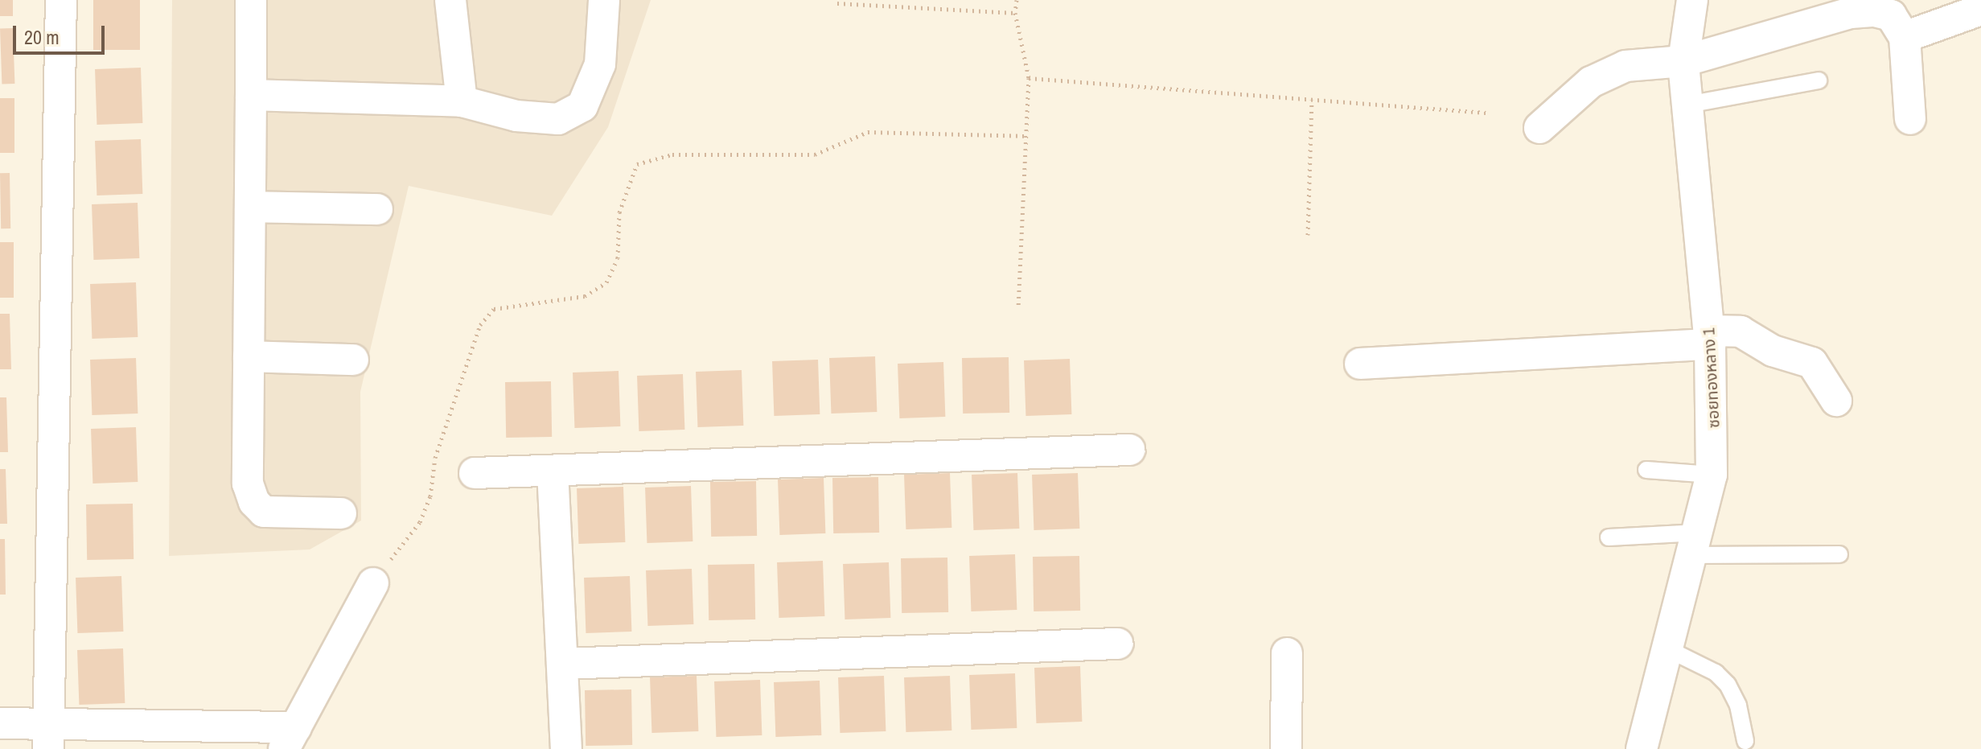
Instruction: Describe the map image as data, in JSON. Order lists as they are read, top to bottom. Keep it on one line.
{"streets":{"street":["ซอยทองหลาง 1"]},"scale_bar":"20 m"}
